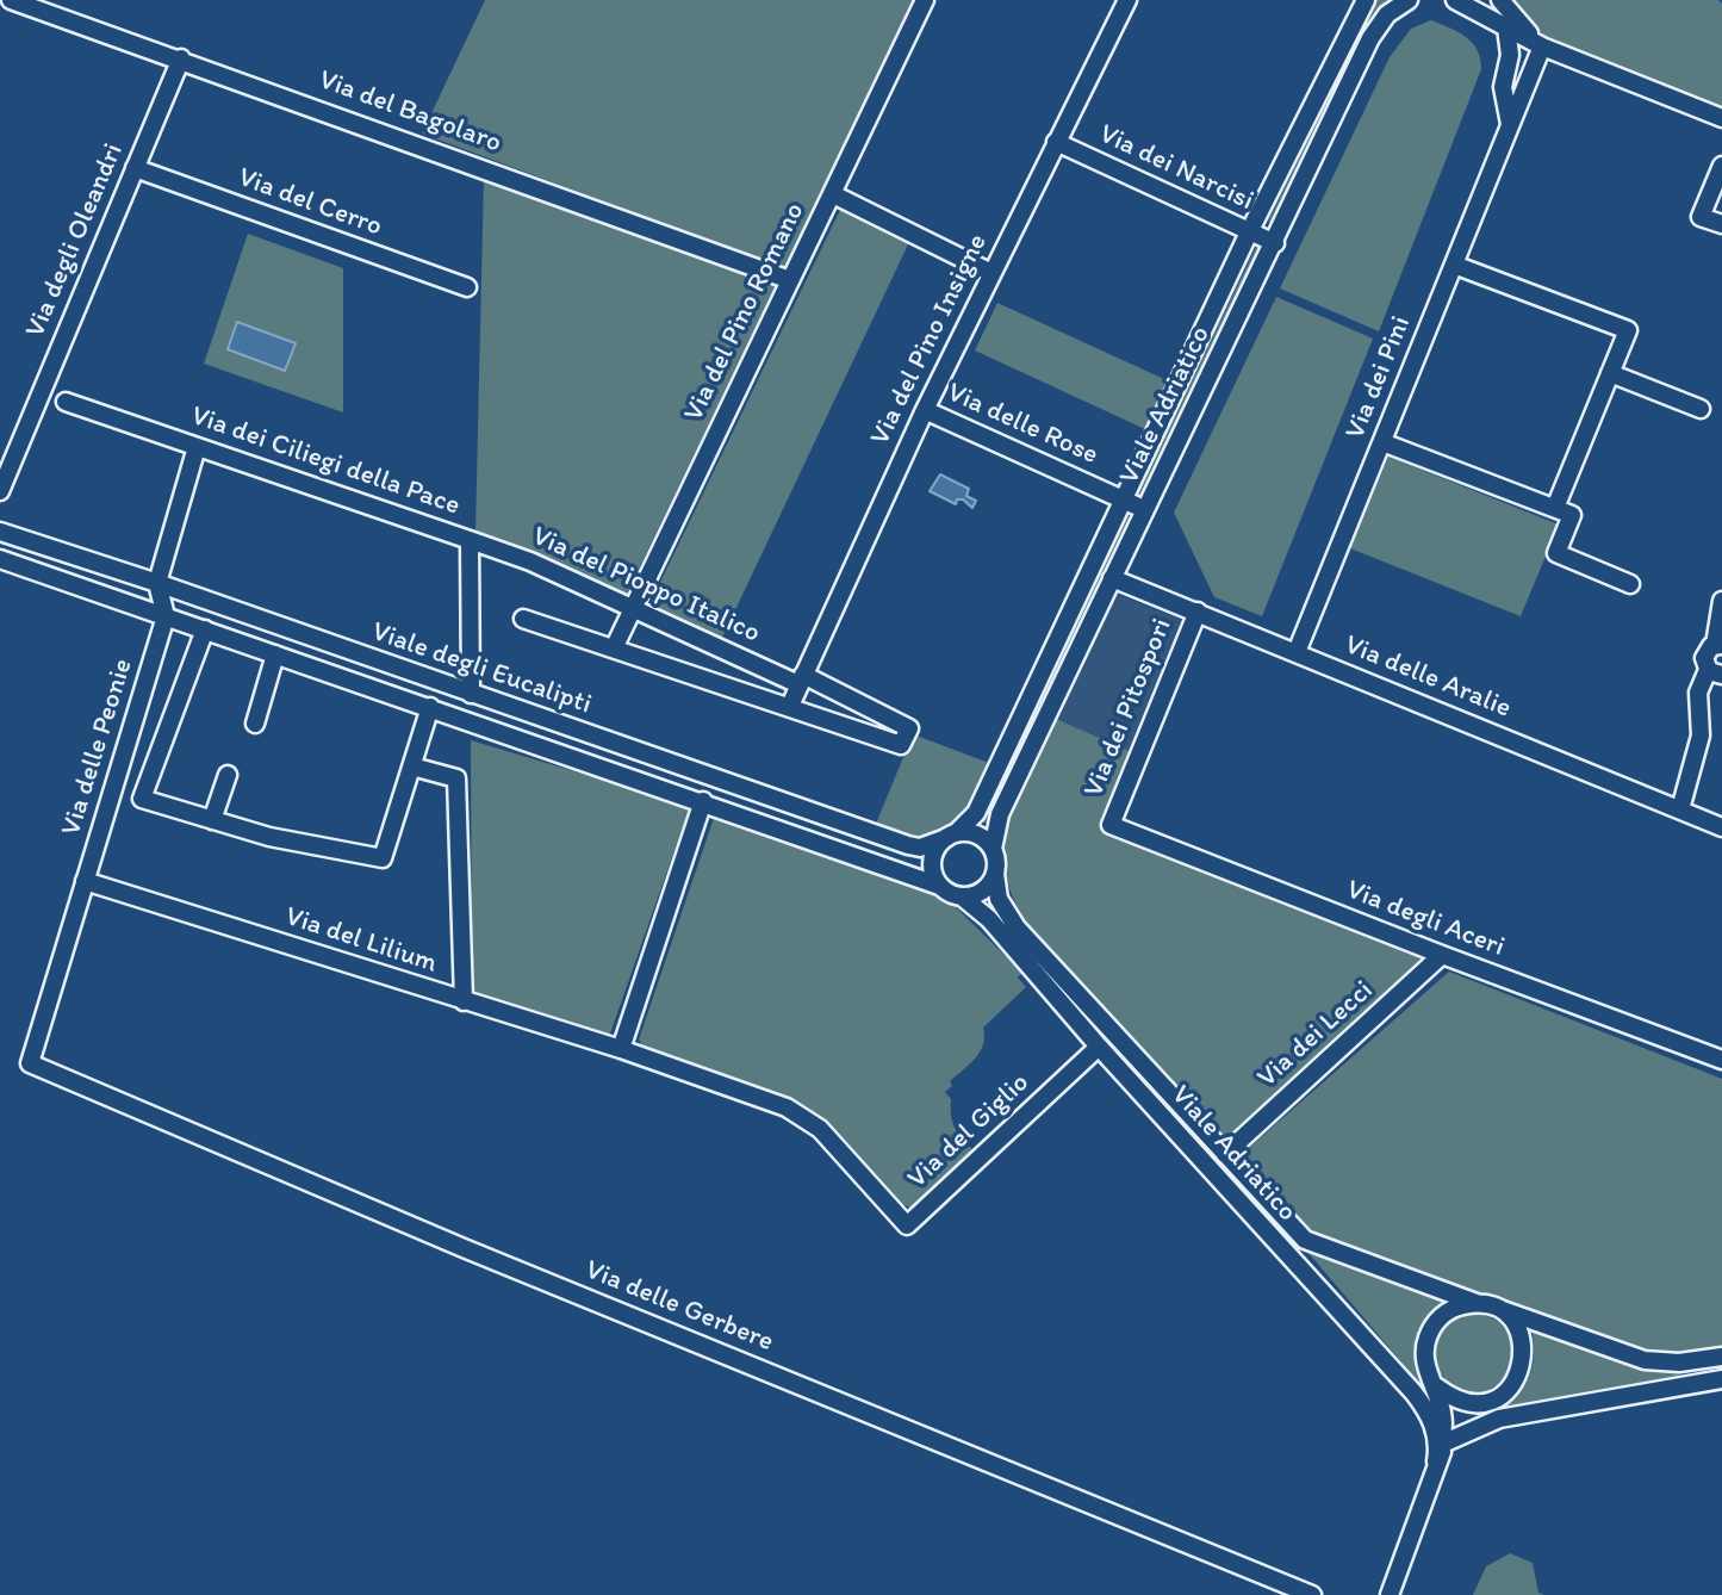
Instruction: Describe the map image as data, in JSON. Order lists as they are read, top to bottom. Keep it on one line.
{"streets":{"street":["Via del Bagolaro","Via dei Narcisi","Via del Cerro","Via degli Oleandri","Via del Pino Romano","Via del Pino Insigne","Via dei Pini","Viale Adriatico","Via delle Rose","Via dei Ciliegi della Pace","Via del Pioppo Italico","Viale degli Eucalipti","Via delle Aralie","Via dei Pitospori","Via delle Peonie","Via degli Aceri","Via del Lilium","Via dei Lecci","Via del Giglio","Via delle Gerbere"]},"crossings":[["Via del Bagolaro","Via degli Oleandri"],["Via del Bagolaro","Via del Pino Romano"],["Via dei Narcisi","Via del Pino Insigne"],["Via dei Narcisi","Viale Adriatico"],["Via del Cerro","Via degli Oleandri"],["Via del Pino Romano","Via del Pioppo Italico"],["Via del Pino Insigne","Via delle Rose"],["Via del Pino Insigne","Via del Pioppo Italico"],["Via dei Pini","Via delle Aralie"],["Viale Adriatico","Via delle Rose"],["Viale Adriatico","Viale degli Eucalipti"],["Viale Adriatico","Via delle Aralie"],["Viale Adriatico","Via dei Lecci"],["Viale Adriatico","Via del Giglio"],["Via dei Ciliegi della Pace","Via del Pioppo Italico"],["Via dei Ciliegi della Pace","Viale degli Eucalipti"],["Viale degli Eucalipti","Via delle Peonie"],["Via delle Aralie","Via dei Pitospori"],["Via dei Pitospori","Via degli Aceri"],["Via delle Peonie","Via del Lilium"],["Via delle Peonie","Via delle Gerbere"],["Via degli Aceri","Via dei Lecci"],["Via del Lilium","Via del Giglio"]]}
